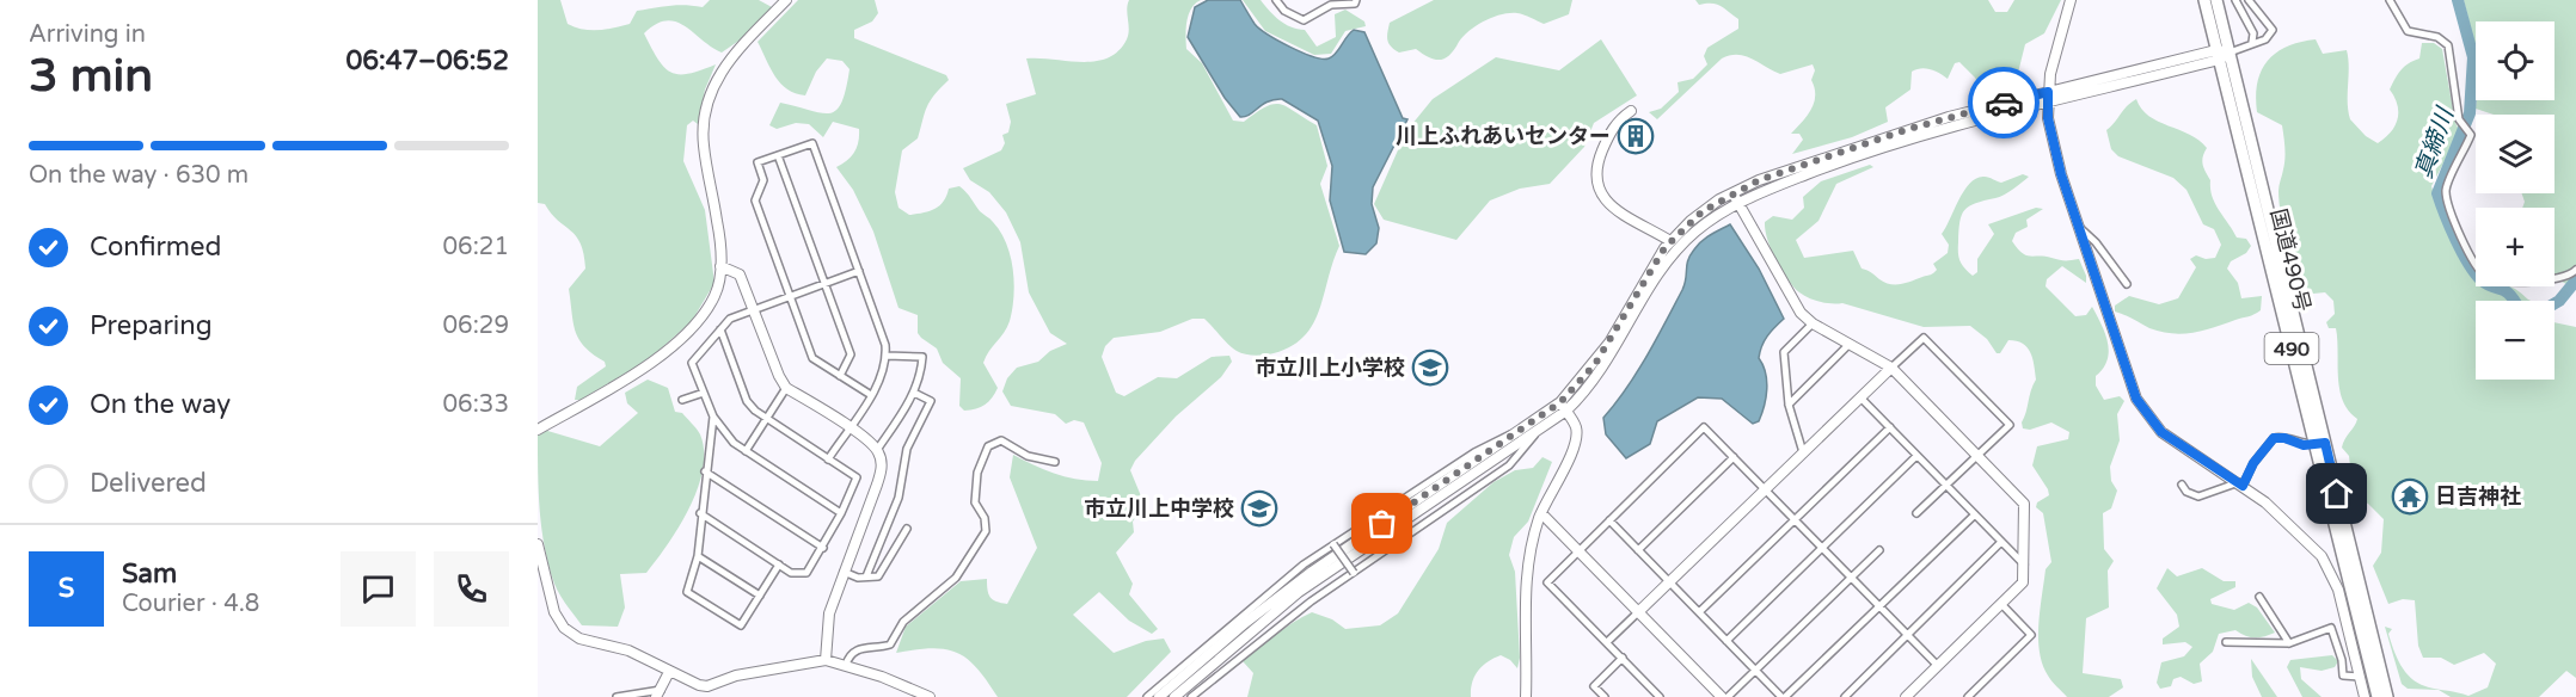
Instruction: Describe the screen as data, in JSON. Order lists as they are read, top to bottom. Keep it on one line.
{"streets":{"highway":["国道490号","490"]},"water":["真締川"],"places":{"building":["川上ふれあいセンター"],"school or university":["市立川上小学校","市立川上中学校"],"temple":["日吉神社"]},"page":{"heading":["3 min","Arriving in","06:47–06:52"],"panel":["Sam","Courier · 4.8"],"map_buttons":["+","−"],"bar":"On the way · 630 m","list":[["Confirmed","06:21"],["Preparing","06:29"],["On the way","06:33"],"Delivered"],"round":"S"}}
